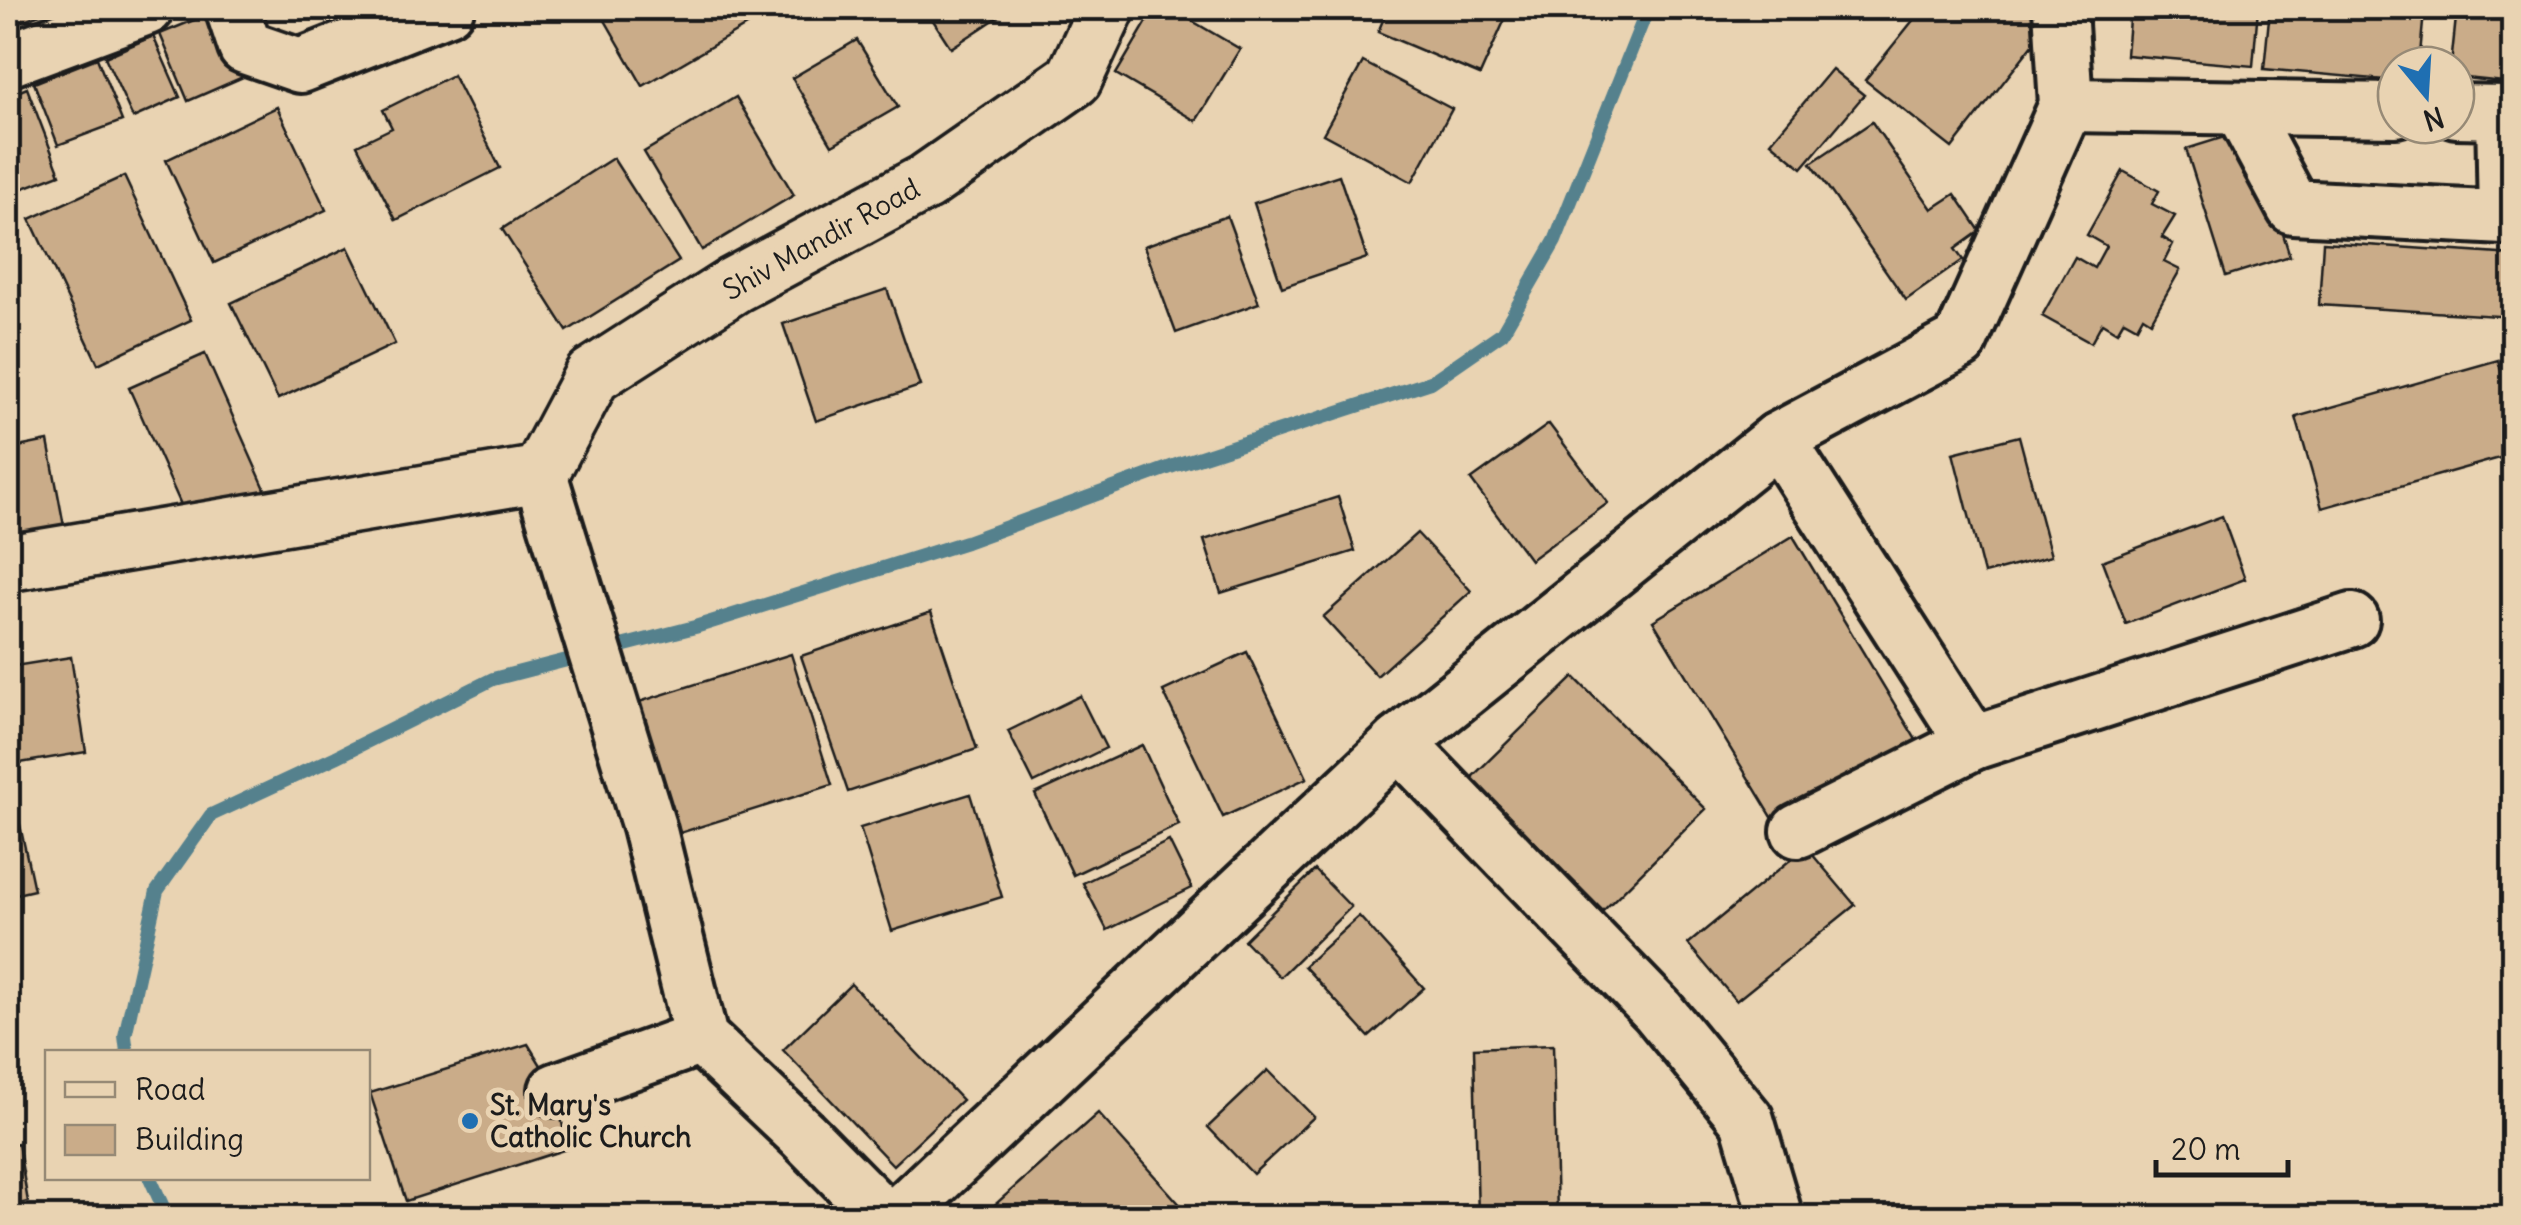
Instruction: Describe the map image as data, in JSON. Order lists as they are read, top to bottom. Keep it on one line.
{"streets":{"street":["Shiv Mandir Road"]},"places":["St. Mary's Catholic Church"],"legend":["Road","Building"],"scale_bar":"20 m","north":"bottom"}
